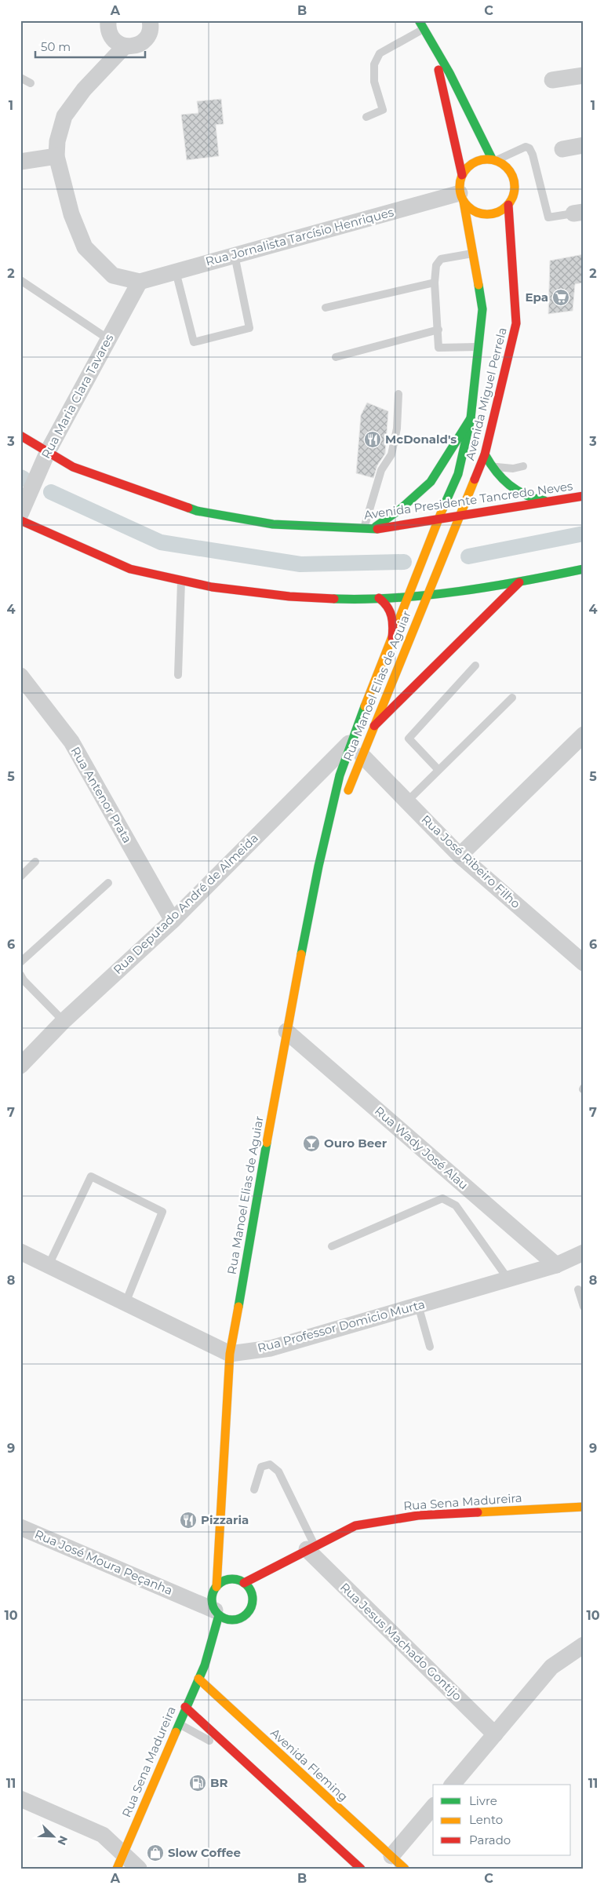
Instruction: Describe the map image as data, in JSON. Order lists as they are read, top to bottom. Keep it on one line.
{"streets":{"main road":["Avenida Miguel Perrela","Avenida Presidente Tancredo Neves","Rua Manoel Elias de Aguiar","Rua Sena Madureira","Avenida Fleming"],"street":["Rua Jornalista Tarcísio Henriques","Rua Maria Clara Tavares","Rua Antenor Prata","Rua José Ribeiro Filho","Rua Deputado André de Almeida","Rua Wady José Alau","Rua Professor Domicio Murta","Rua José Moura Peçanha","Rua Jesus Machado Gontijo"]},"crossings":[["Rua Jornalista Tarcísio Henriques","Avenida Miguel Perrela"],["Rua Jornalista Tarcísio Henriques","Rua Maria Clara Tavares"],["Avenida Miguel Perrela","Avenida Presidente Tancredo Neves"],["Avenida Miguel Perrela","Rua Manoel Elias de Aguiar"],["Rua Maria Clara Tavares","Avenida Presidente Tancredo Neves"],["Avenida Presidente Tancredo Neves","Rua Manoel Elias de Aguiar"],["Rua Manoel Elias de Aguiar","Rua José Ribeiro Filho"],["Rua Manoel Elias de Aguiar","Rua Deputado André de Almeida"],["Rua Manoel Elias de Aguiar","Rua Wady José Alau"],["Rua Manoel Elias de Aguiar","Rua Professor Domicio Murta"],["Rua Manoel Elias de Aguiar","Rua Sena Madureira"],["Rua Manoel Elias de Aguiar","Rua José Moura Peçanha"],["Rua Antenor Prata","Rua Deputado André de Almeida"],["Rua Wady José Alau","Rua Professor Domicio Murta"],["Rua Sena Madureira","Rua José Moura Peçanha"],["Rua Sena Madureira","Rua Jesus Machado Gontijo"],["Rua Sena Madureira","Avenida Fleming"]],"places":{"supermarket":["Epa"],"restaurant":["McDonald's","Pizzaria"],"bar":["Ouro Beer"],"fuel station":["BR"],"shop":["Slow Coffee"]},"legend":["Livre","Lento","Parado"],"scale_bar":"50 m","north":"bottom right","grid":{"columns":["A","B","C"],"rows":["1","2","3","4","5","6","7","8","9","10","11"]}}
